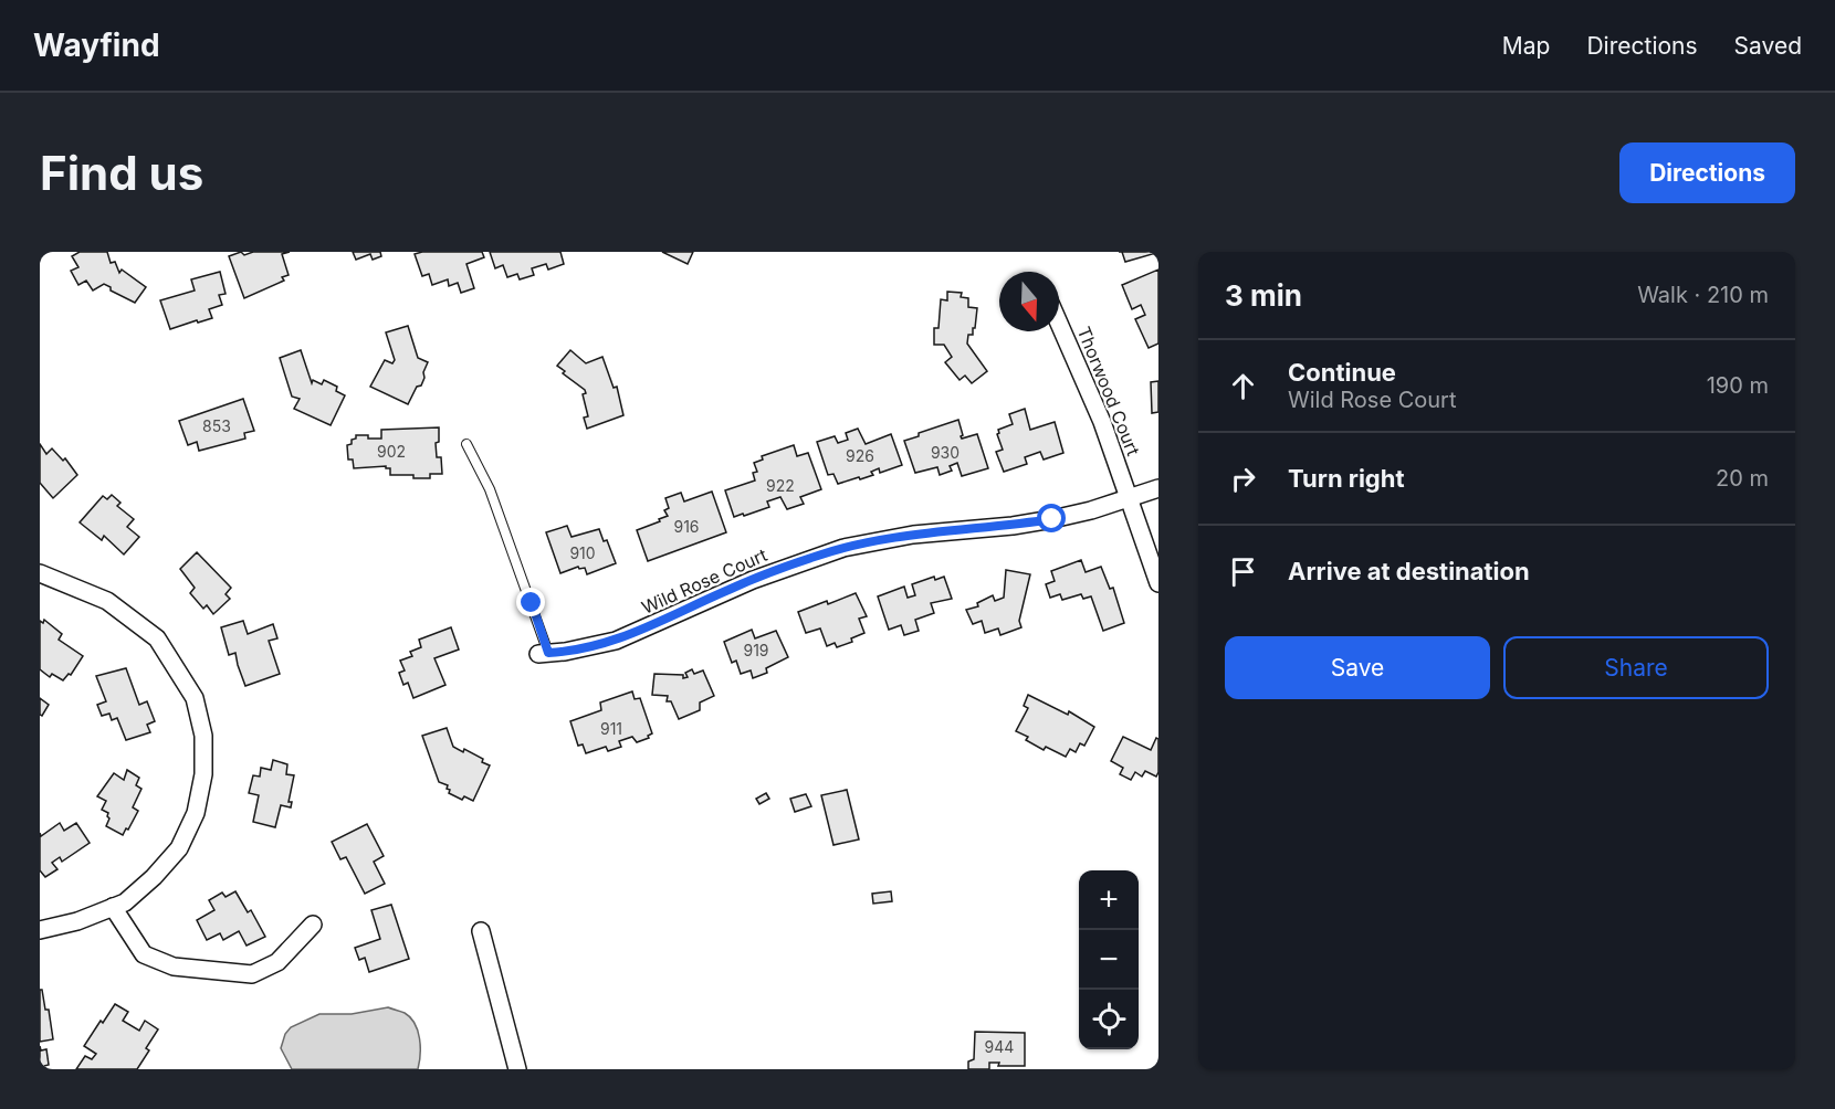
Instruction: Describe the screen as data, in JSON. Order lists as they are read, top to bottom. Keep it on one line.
{"streets":{"street":["Thorwood Court","Wild Rose Court"]},"crossings":[["Thorwood Court","Wild Rose Court"]],"house_numbers":["853","902","930","926","922","916","910","919","911","944"],"north":"bottom","page":{"header":"Wayfind","nav":["Map","Directions","Saved"],"buttons":["Directions",["Save","Share"]],"title":"Find us","heading":["3 min","Walk · 210 m"],"list":[["Continue","Wild Rose Court","190 m"],["Turn right","20 m"],"Arrive at destination"],"map_buttons":["+","−"]}}
